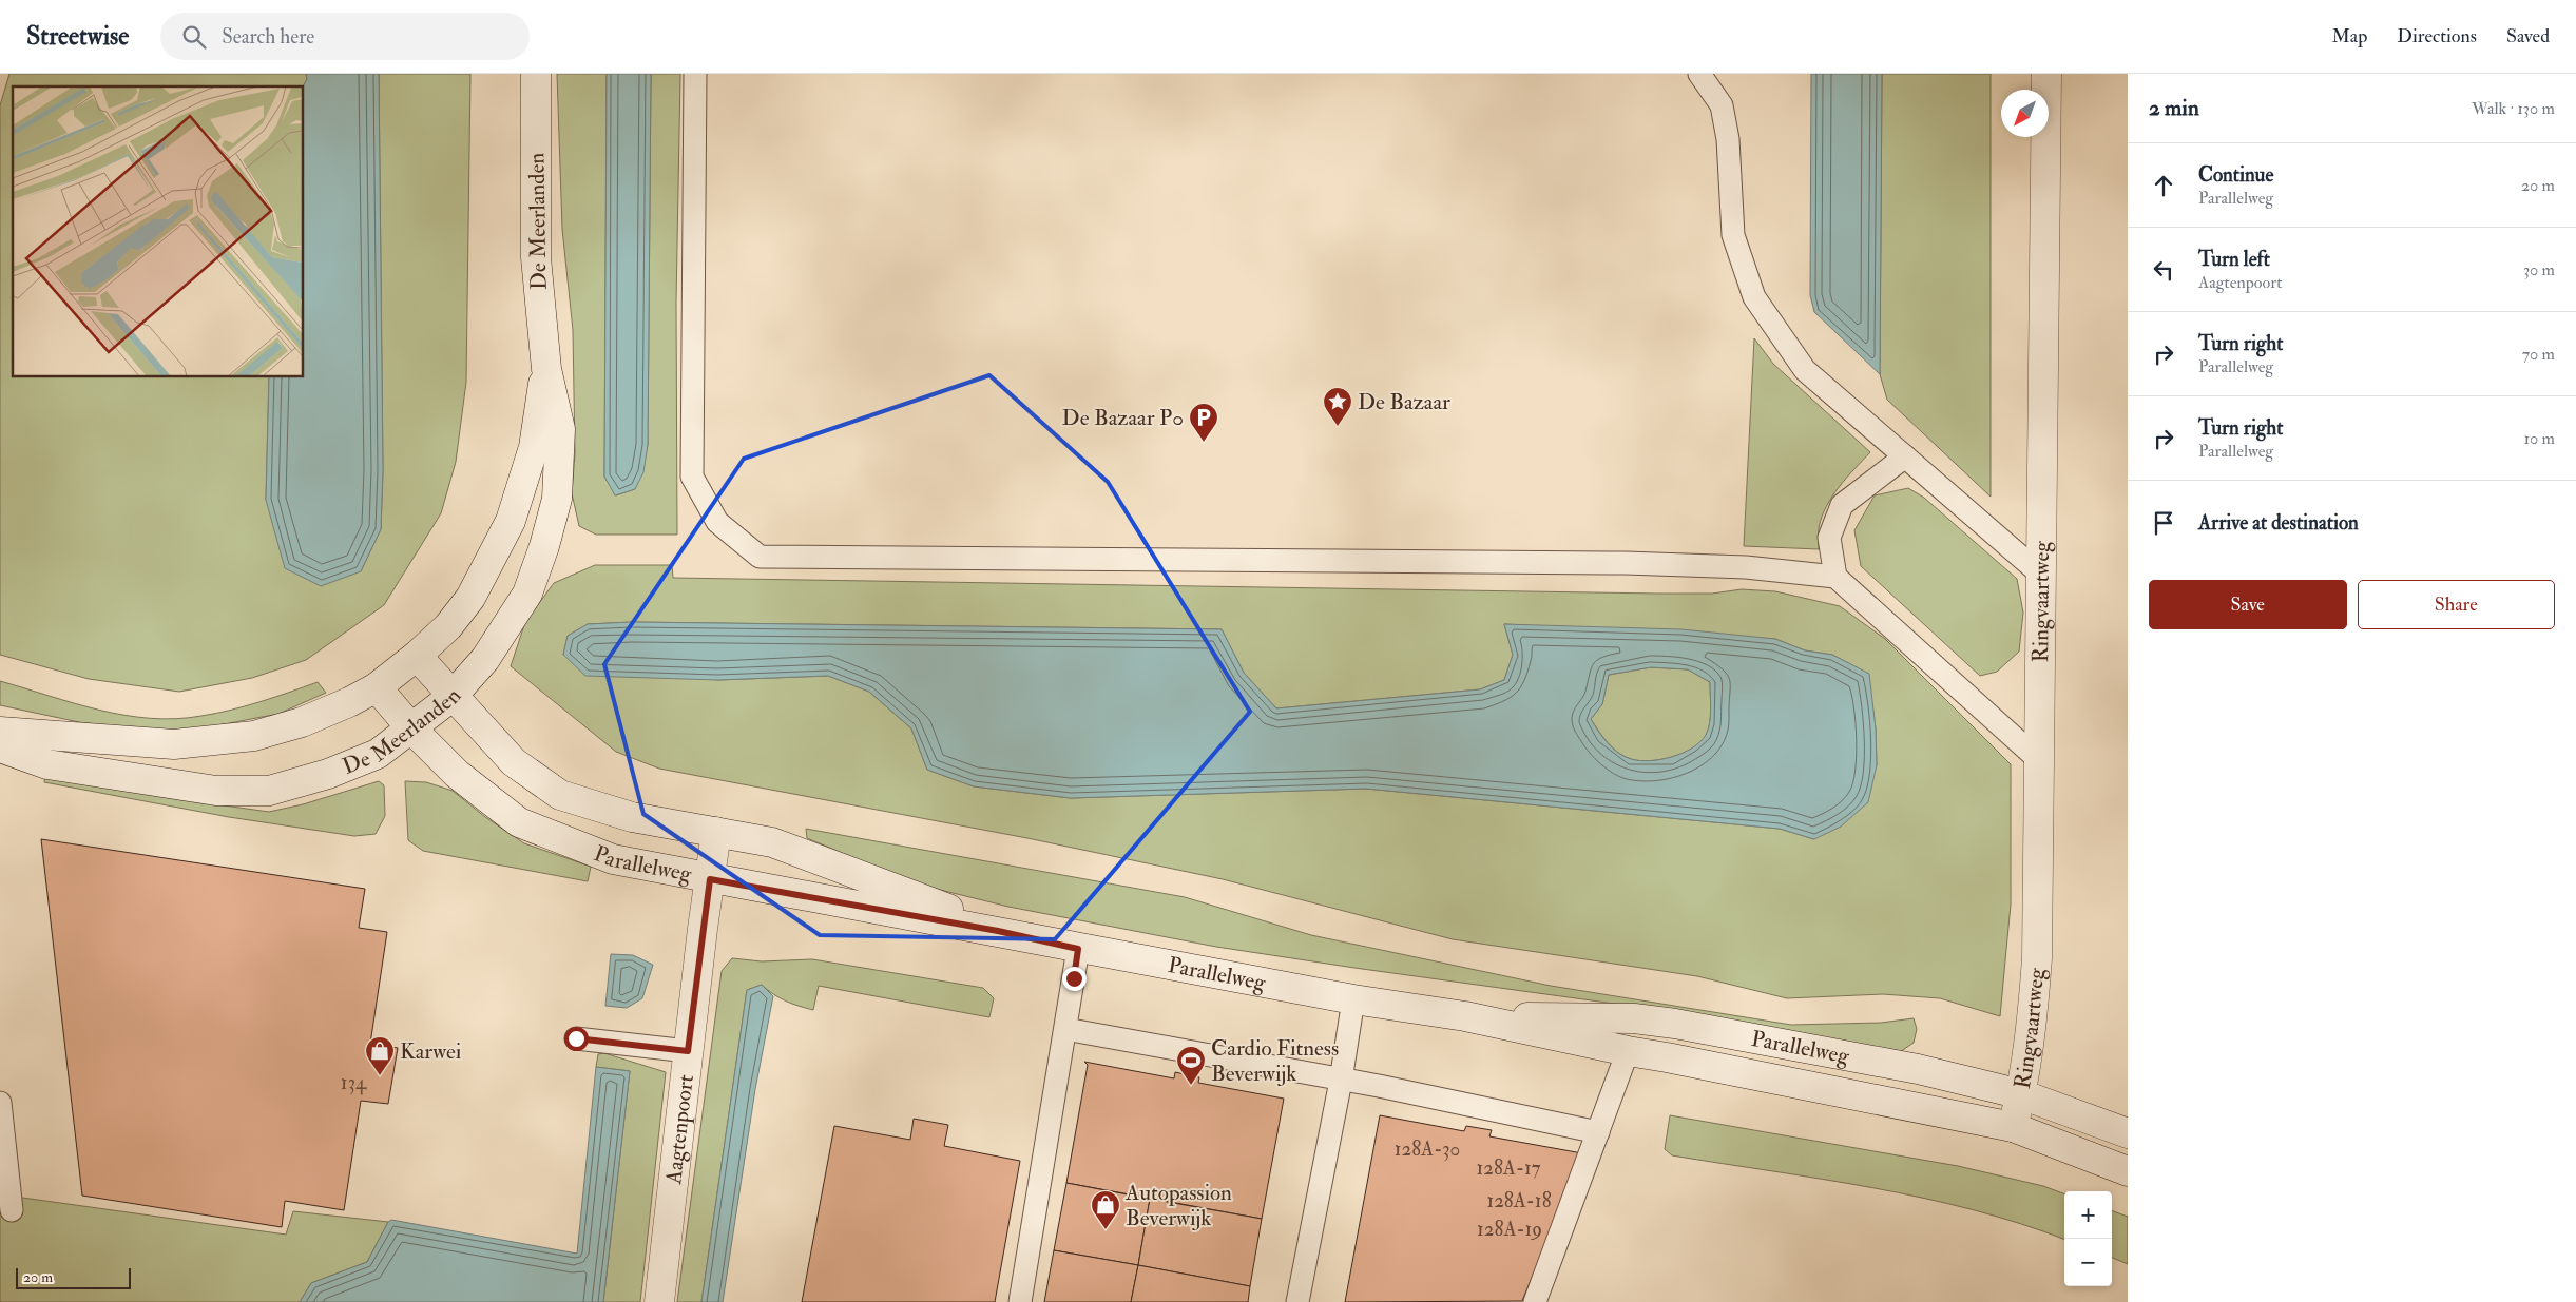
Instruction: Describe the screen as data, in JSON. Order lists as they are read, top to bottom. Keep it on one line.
{"streets":{"main road":["De Meerlanden","Ringvaartweg","Parallelweg","Aagtenpoort"]},"crossings":[["De Meerlanden","Parallelweg"],["Ringvaartweg","Parallelweg"],["Parallelweg","Aagtenpoort"]],"places":{"place":["De Bazaar"],"parking":["De Bazaar P0"],"shop":["Karwei","Autopassion Beverwijk"],"sports":["Cardio Fitness Beverwijk"]},"house_numbers":["134","128A-30","128A-17","128A-18","128A-19"],"scale_bar":"20 m","north":"bottom left","page":{"header":"Streetwise","search":"Search here","nav":["Map","Directions","Saved"],"heading":["2 min","Walk · 130 m"],"list":[["Continue","Parallelweg","20 m"],["Turn left","Aagtenpoort","30 m"],["Turn right","Parallelweg","70 m"],["Turn right","Parallelweg","10 m"],"Arrive at destination"],"buttons":["Save","Share"],"map_buttons":["+","−"],"scale":"20 m"}}
